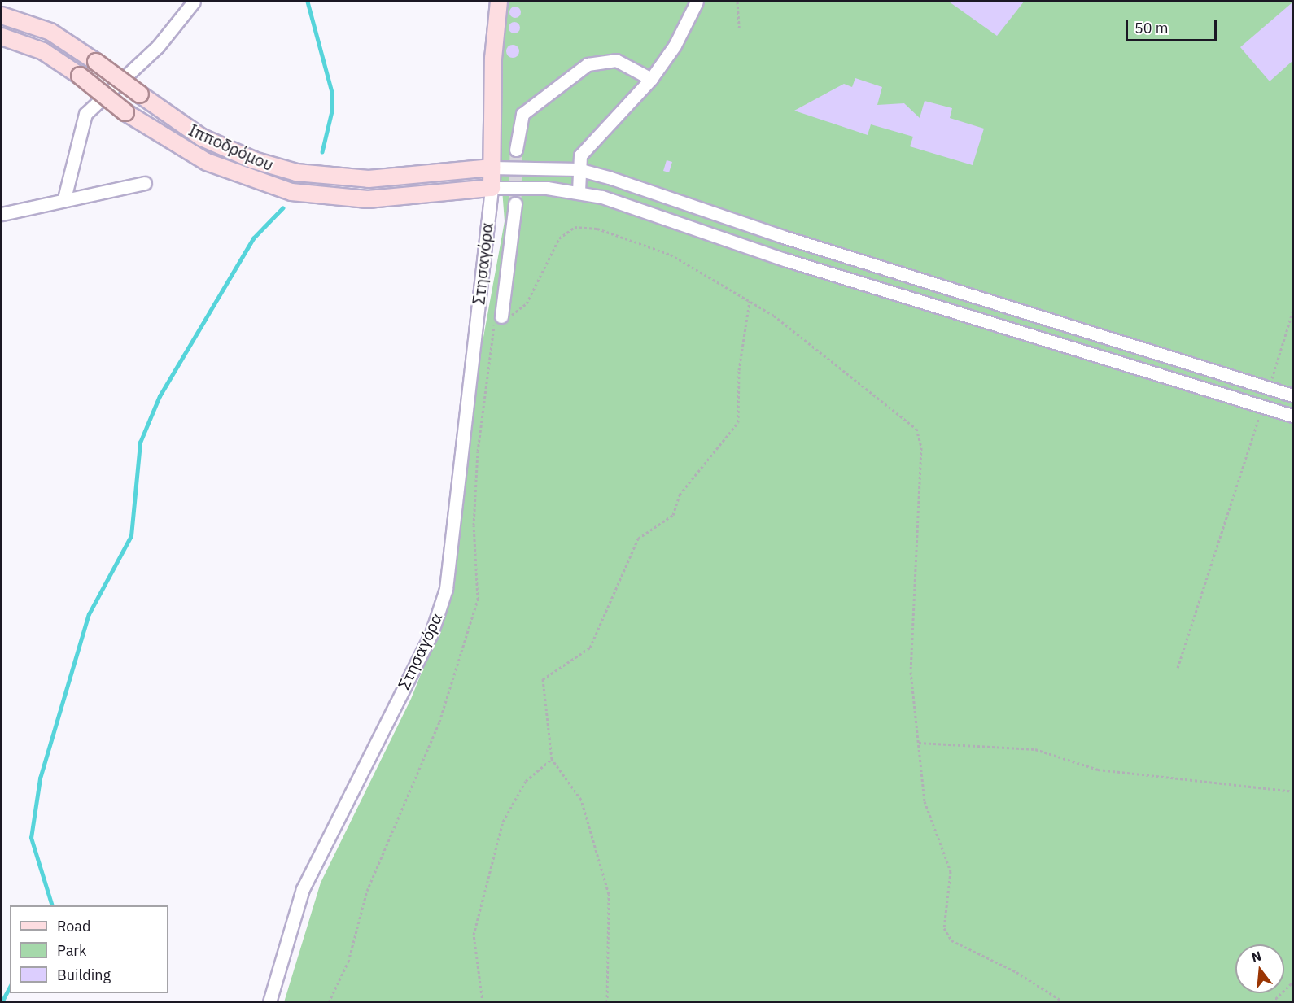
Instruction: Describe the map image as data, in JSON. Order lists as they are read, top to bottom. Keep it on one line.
{"streets":{"main road":["Ιπποδρόμου"],"street":["Στησαγόρα"]},"crossings":[["Ιπποδρόμου","Στησαγόρα"]],"legend":["Road","Park","Building"],"scale_bar":"50 m","north":"top"}
